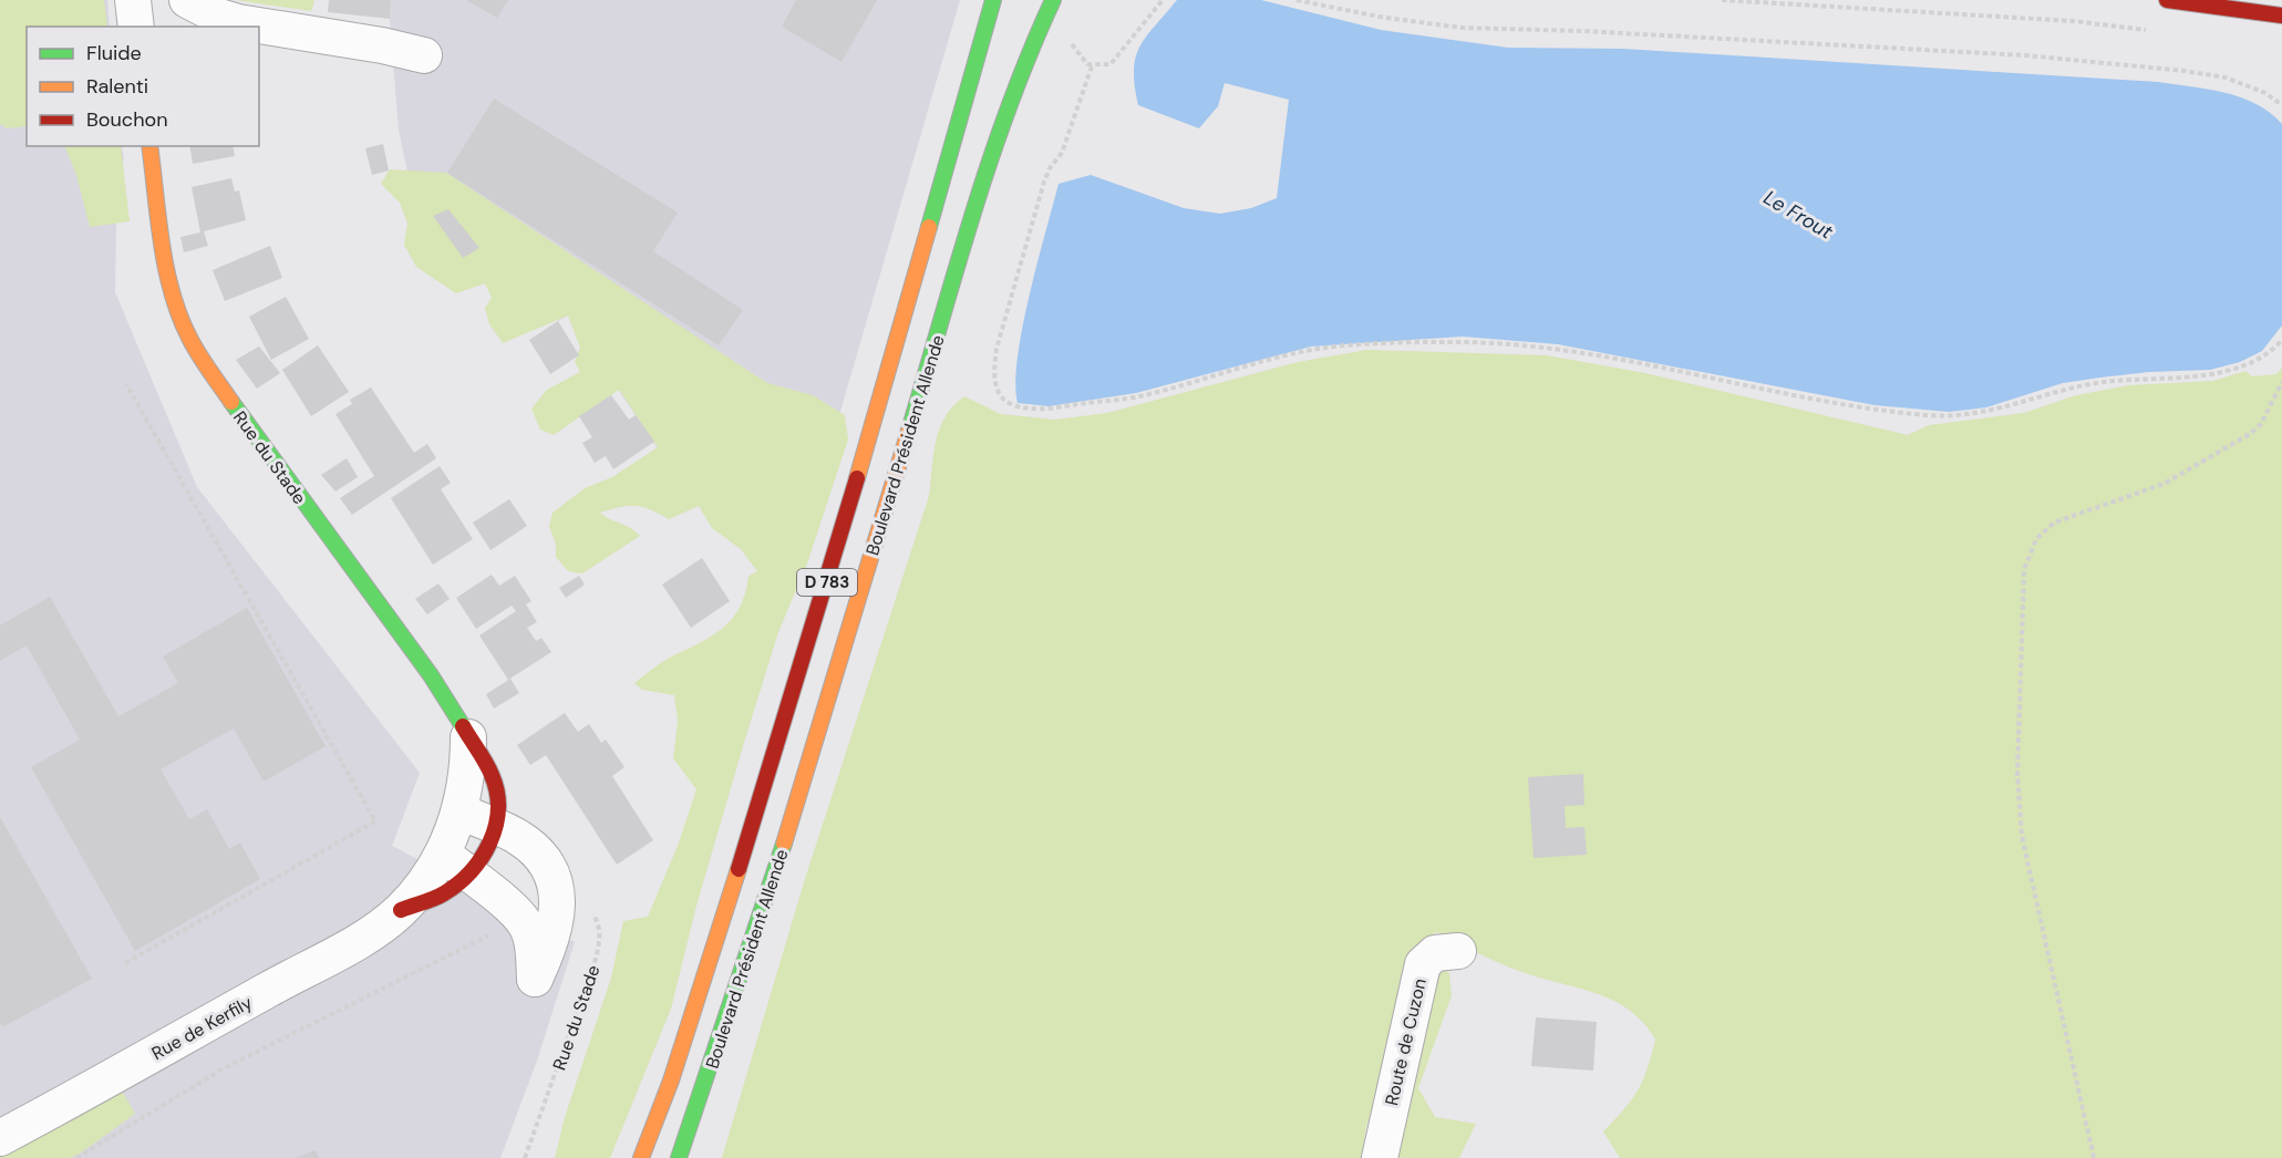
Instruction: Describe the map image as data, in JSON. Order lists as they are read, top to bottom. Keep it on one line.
{"streets":{"main road":["Boulevard Président Allende","Rue du Stade","D 783","Rue de Kerfily"],"street":["Route de Cuzon"]},"crossings":[["Rue du Stade","Rue de Kerfily"]],"water":["Le Frout"],"legend":["Fluide","Ralenti","Bouchon"]}
